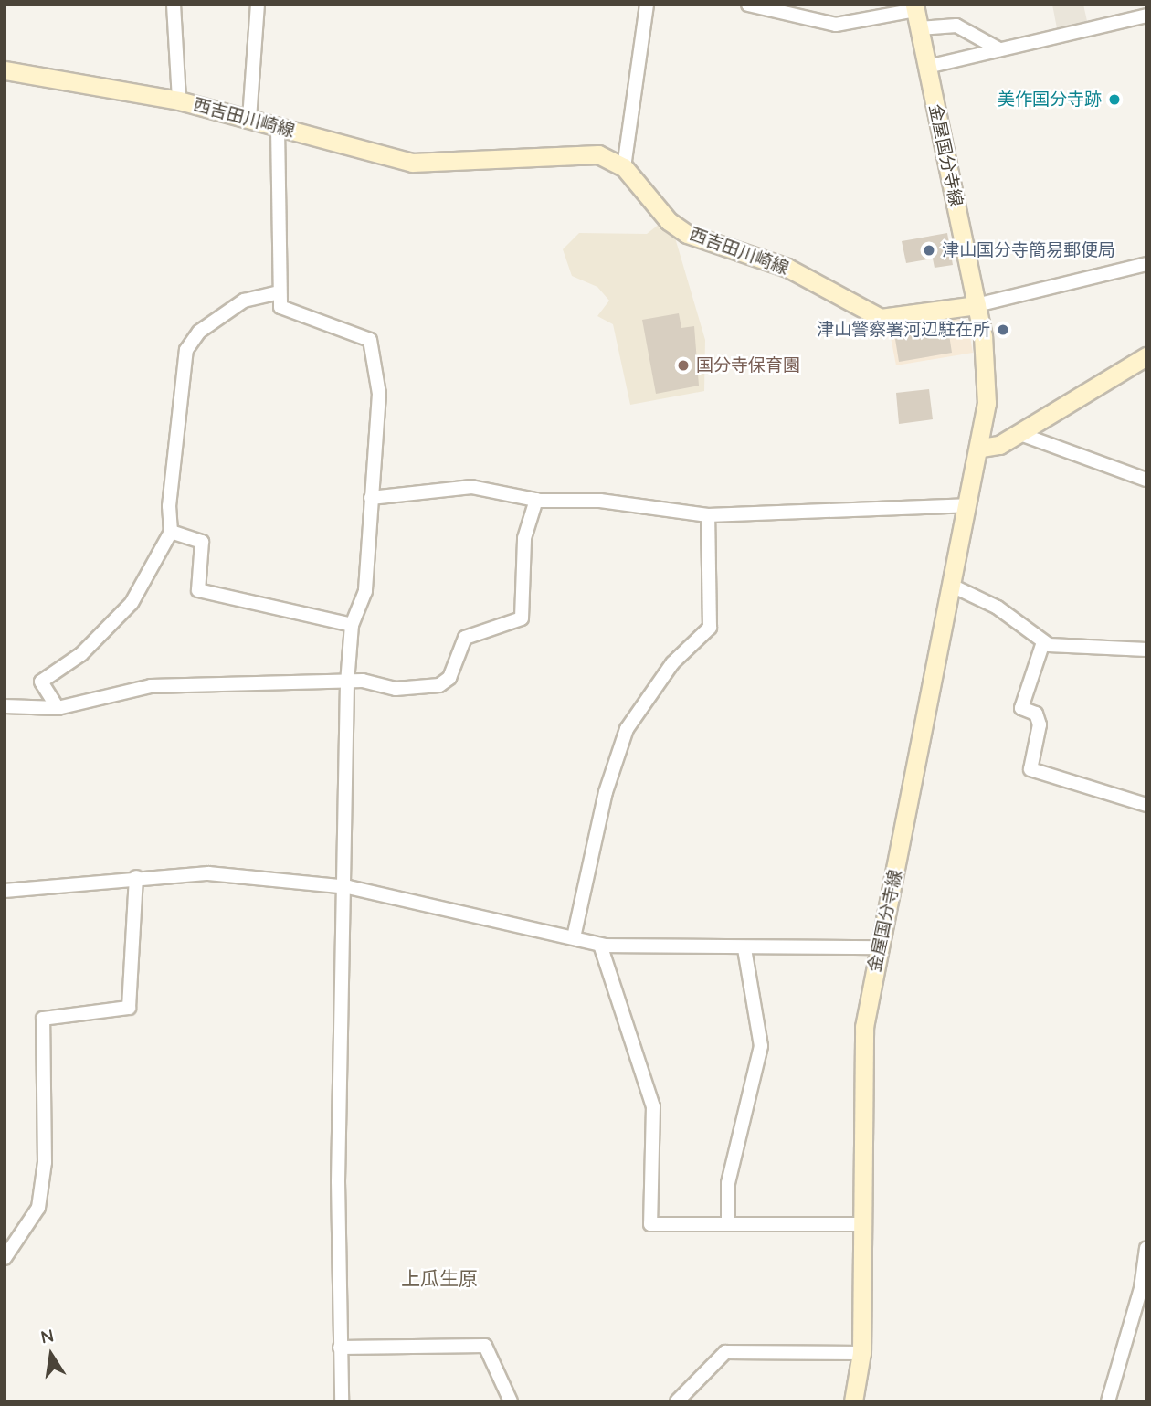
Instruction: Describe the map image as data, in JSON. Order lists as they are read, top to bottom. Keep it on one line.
{"streets":{"main road":["西吉田川崎線","金屋国分寺線"]},"crossings":[["西吉田川崎線","金屋国分寺線"]],"districts":["上瓜生原"],"places":["美作国分寺跡","津山国分寺簡易郵便局","津山警察署河辺駐在所","国分寺保育園"],"north":"top"}
